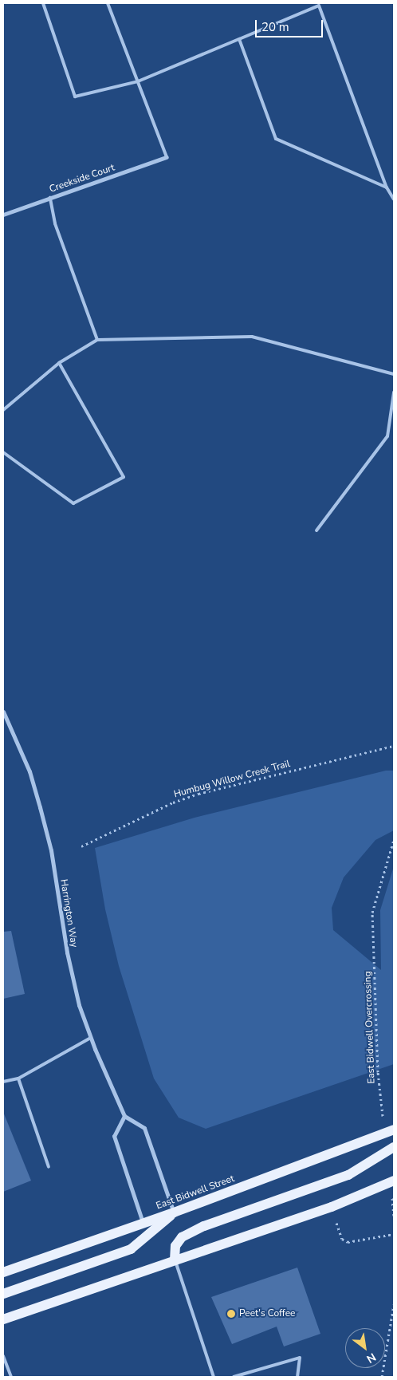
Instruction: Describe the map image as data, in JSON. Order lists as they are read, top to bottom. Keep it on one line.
{"streets":{"main road":["East Bidwell Street"],"street":["Creekside Court","Harrington Way"],"path":["Humbug Willow Creek Trail","East Bidwell Overcrossing"]},"places":["Peet's Coffee"],"scale_bar":"20 m","north":"bottom right"}
